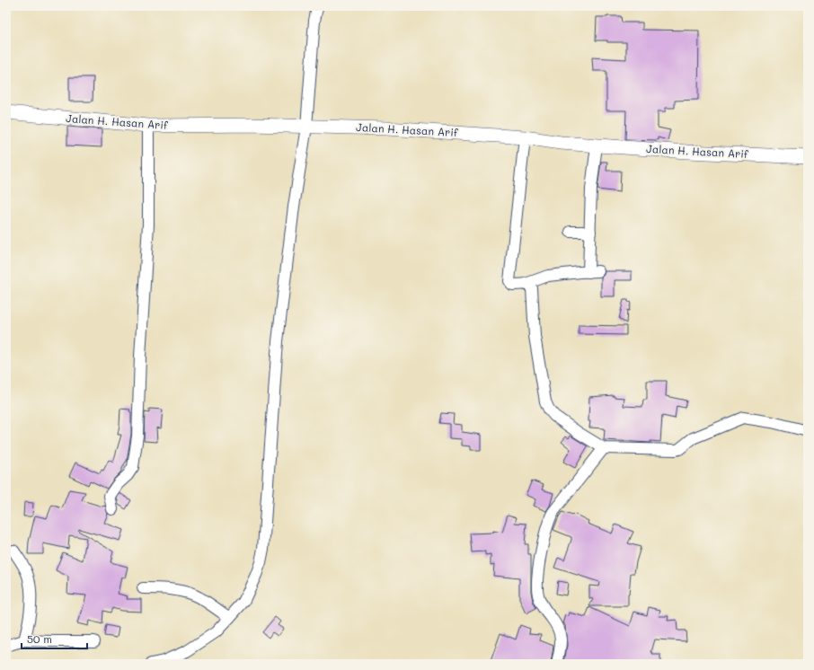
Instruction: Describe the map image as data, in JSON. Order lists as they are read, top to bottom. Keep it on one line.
{"streets":{"main road":["Jalan H. Hasan Arif"]},"scale_bar":"50 m"}
